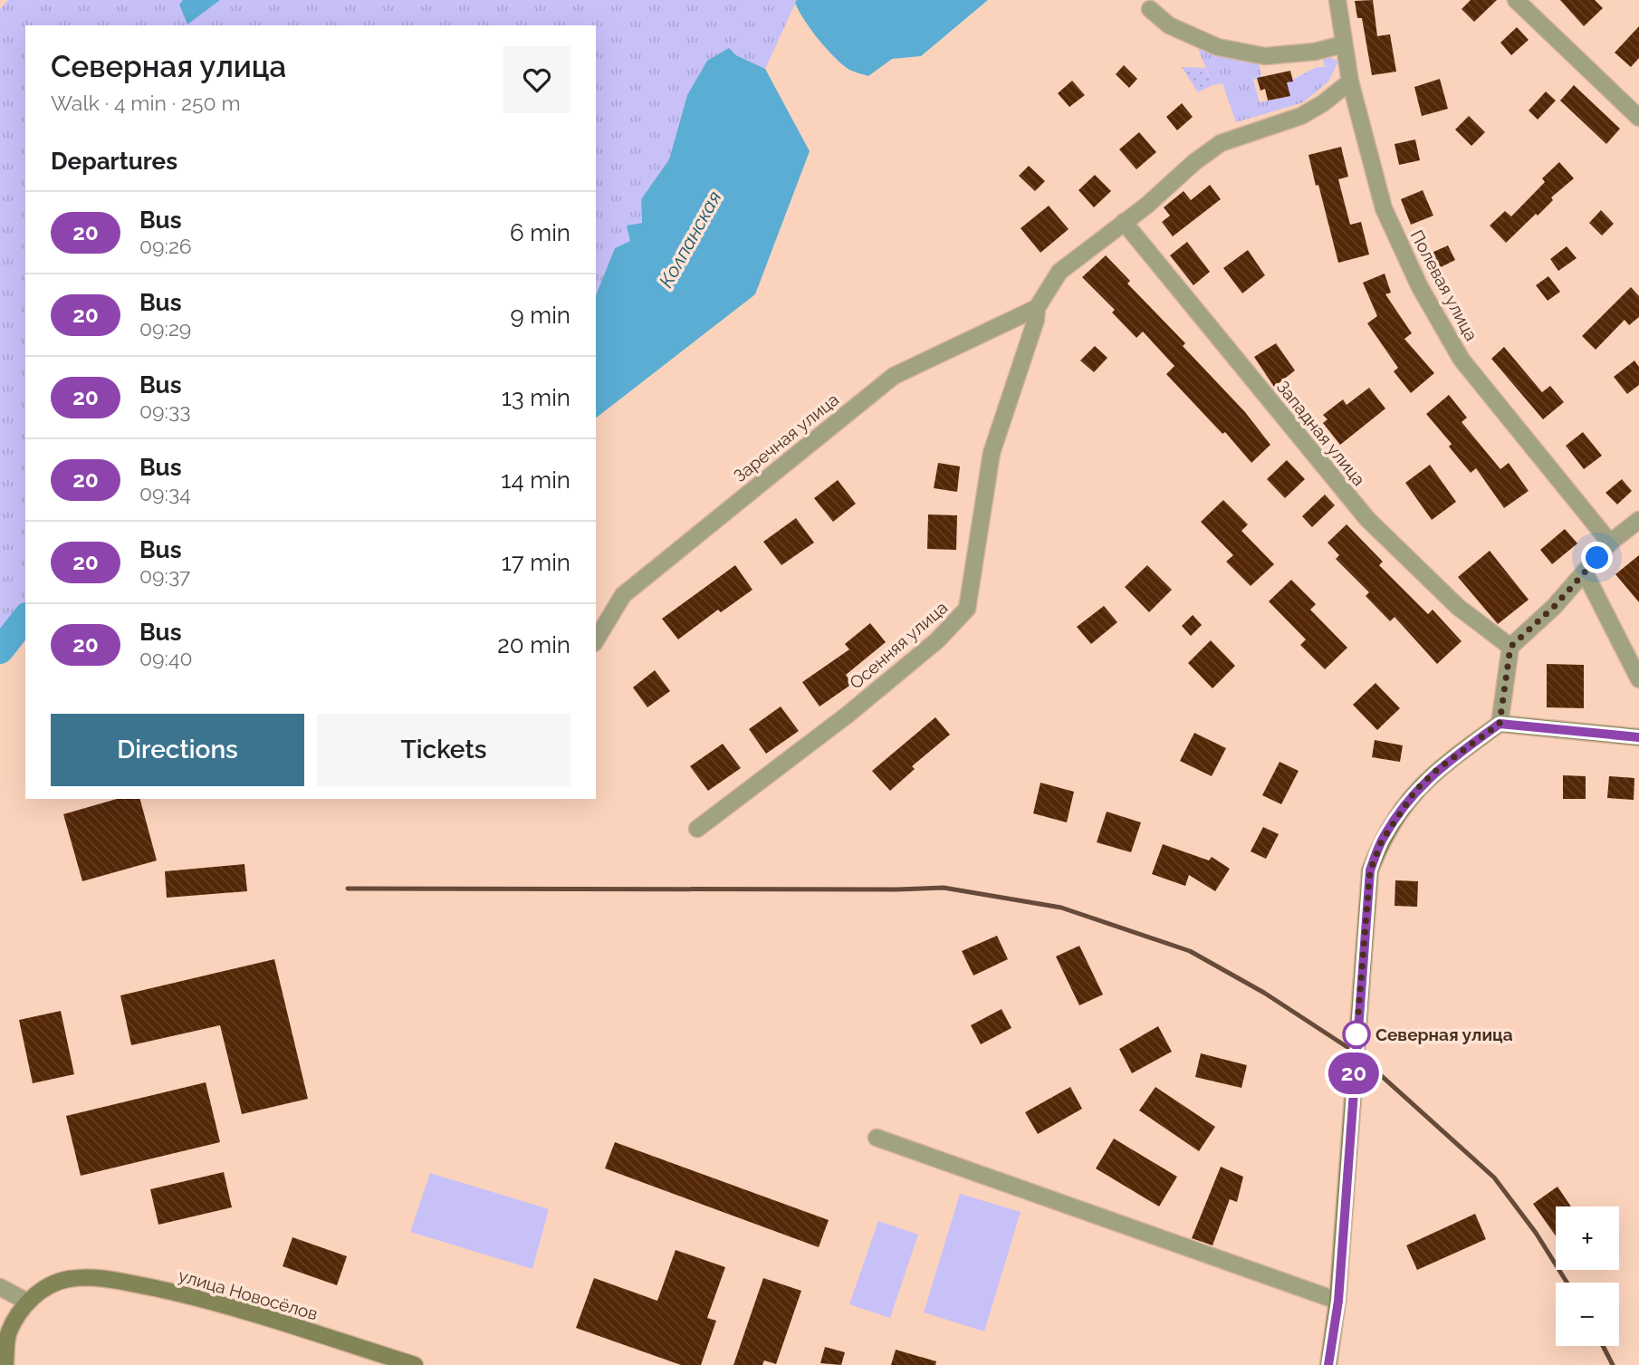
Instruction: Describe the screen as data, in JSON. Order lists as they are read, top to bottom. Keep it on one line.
{"streets":{"street":["Полевая улица","Западная улица","Заречная улица","Осенняя улица","улица Новосёлов"]},"crossings":[["Заречная улица","Осенняя улица"]],"water":["Колпанская"],"places":["Северная улица"],"lines":["bus line 20"],"page":{"on_map":"20","heading":[["Северная улица","Walk · 4 min · 250 m"],"Departures"],"list":[{"mark":"20","name":"Bus","note":"09:26","value":"6 min"},{"mark":"20","name":"Bus","note":"09:29","value":"9 min"},{"mark":"20","name":"Bus","note":"09:33","value":"13 min"},{"mark":"20","name":"Bus","note":"09:34","value":"14 min"},{"mark":"20","name":"Bus","note":"09:37","value":"17 min"},{"mark":"20","name":"Bus","note":"09:40","value":"20 min"}],"buttons":["Directions","Tickets"],"map_buttons":["+","−"]}}
